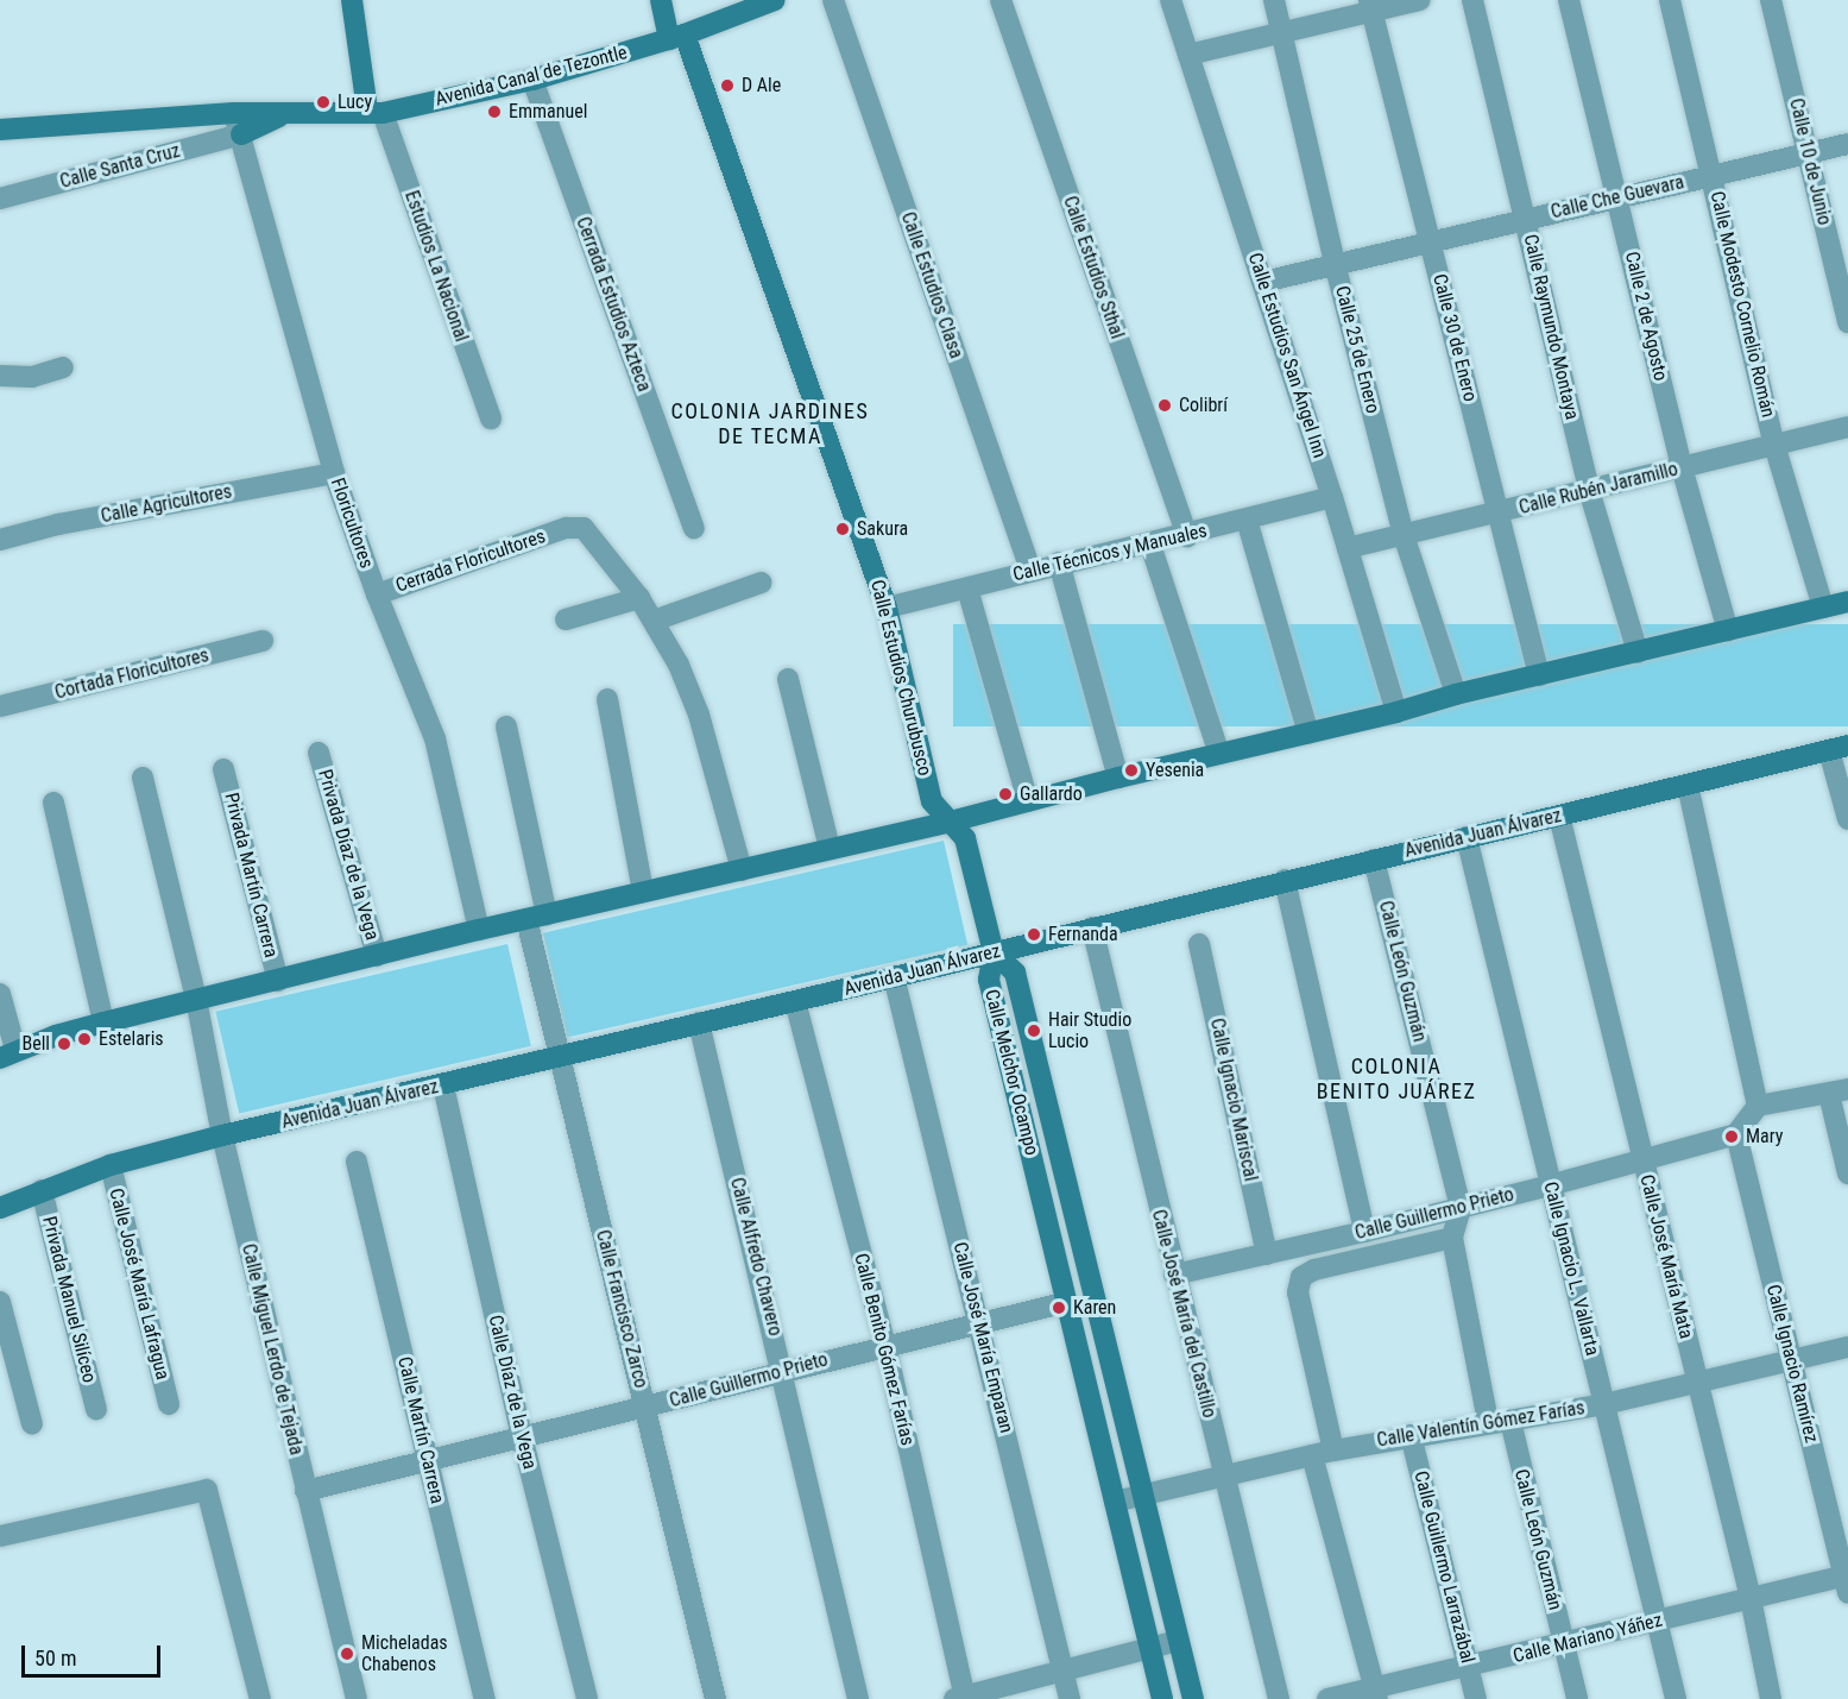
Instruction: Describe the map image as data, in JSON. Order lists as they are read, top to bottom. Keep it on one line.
{"streets":{"street":["Avenida Canal de Tezontle","Calle 10 de Junio","Calle Santa Cruz","Calle Che Guevara","Estudios La Nacional","Calle Estudios Sthal","Calle Estudios Clasa","Cerrada Estudios Azteca","Calle Modesto Cornelio Román","Calle 2 de Agosto","Calle Raymundo Montaya","Calle 30 de Enero","Calle 25 de Enero","Calle Estudios San Ángel Inn","Calle Rubén Jaramillo","Calle Agricultores","Floricultores","Calle Técnicos y Manuales","Cerrada Floricultores","Cortada Floricultores","Calle Estudios Churubusco","Avenida Juan Álvarez","Privada Díaz de la Vega","Privada Martín Carrera","Calle León Guzmán","Calle Melchor Ocampo","Calle Ignacio Mariscal","Calle Guillermo Prieto","Calle Alfredo Chavero","Calle José María Mata","Calle Ignacio L. Vallarta","Calle José María Lafragua","Privada Manuel Silíceo","Calle Francisco Zarco","Calle José María del Castillo","Calle José María Emparan","Calle Miguel Lerdo de Tejada","Calle Benito Gómez Farías","Calle Ignacio Ramírez","Calle Díaz de la Vega","Calle Valentín Gómez Farías","Calle Martín Carrera","Calle Guillermo Larrazábal","Calle Mariano Yáñez"]},"crossings":[["Avenida Canal de Tezontle","Calle Santa Cruz"],["Avenida Canal de Tezontle","Estudios La Nacional"],["Avenida Canal de Tezontle","Cerrada Estudios Azteca"],["Avenida Canal de Tezontle","Floricultores"],["Avenida Canal de Tezontle","Calle Estudios Churubusco"],["Calle 10 de Junio","Calle Che Guevara"],["Calle Santa Cruz","Floricultores"],["Calle Che Guevara","Calle Modesto Cornelio Román"],["Calle Che Guevara","Calle 2 de Agosto"],["Calle Che Guevara","Calle Raymundo Montaya"],["Calle Che Guevara","Calle 30 de Enero"],["Calle Che Guevara","Calle 25 de Enero"],["Calle Che Guevara","Calle Estudios San Ángel Inn"],["Calle Estudios Sthal","Calle Técnicos y Manuales"],["Calle Estudios Clasa","Calle Técnicos y Manuales"],["Calle Modesto Cornelio Román","Calle Rubén Jaramillo"],["Calle 2 de Agosto","Calle Rubén Jaramillo"],["Calle Raymundo Montaya","Calle Rubén Jaramillo"],["Calle 30 de Enero","Calle Rubén Jaramillo"],["Calle 25 de Enero","Calle Rubén Jaramillo"],["Calle Estudios San Ángel Inn","Calle Rubén Jaramillo"],["Calle Estudios San Ángel Inn","Calle Técnicos y Manuales"],["Calle Agricultores","Floricultores"],["Floricultores","Cerrada Floricultores"],["Calle Técnicos y Manuales","Calle Estudios Churubusco"],["Calle Estudios Churubusco","Avenida Juan Álvarez"],["Calle Estudios Churubusco","Calle Melchor Ocampo"],["Avenida Juan Álvarez","Calle León Guzmán"],["Avenida Juan Álvarez","Calle Melchor Ocampo"],["Avenida Juan Álvarez","Calle Alfredo Chavero"],["Avenida Juan Álvarez","Calle José María Mata"],["Avenida Juan Álvarez","Calle Ignacio L. Vallarta"],["Avenida Juan Álvarez","Calle José María Lafragua"],["Avenida Juan Álvarez","Privada Manuel Silíceo"],["Avenida Juan Álvarez","Calle Francisco Zarco"],["Avenida Juan Álvarez","Calle José María del Castillo"],["Avenida Juan Álvarez","Calle José María Emparan"],["Avenida Juan Álvarez","Calle Miguel Lerdo de Tejada"],["Avenida Juan Álvarez","Calle Benito Gómez Farías"],["Avenida Juan Álvarez","Calle Díaz de la Vega"],["Calle León Guzmán","Calle Guillermo Prieto"],["Calle León Guzmán","Calle Valentín Gómez Farías"],["Calle León Guzmán","Calle Mariano Yáñez"],["Calle Melchor Ocampo","Calle Guillermo Prieto"],["Calle Melchor Ocampo","Calle Valentín Gómez Farías"],["Calle Ignacio Mariscal","Calle Guillermo Prieto"],["Calle Guillermo Prieto","Calle Alfredo Chavero"],["Calle Guillermo Prieto","Calle José María Mata"],["Calle Guillermo Prieto","Calle Ignacio L. Vallarta"],["Calle Guillermo Prieto","Calle Francisco Zarco"],["Calle Guillermo Prieto","Calle José María del Castillo"],["Calle Guillermo Prieto","Calle José María Emparan"],["Calle Guillermo Prieto","Calle Miguel Lerdo de Tejada"],["Calle Guillermo Prieto","Calle Benito Gómez Farías"],["Calle Guillermo Prieto","Calle Ignacio Ramírez"],["Calle Guillermo Prieto","Calle Díaz de la Vega"],["Calle Guillermo Prieto","Calle Martín Carrera"],["Calle José María Mata","Calle Valentín Gómez Farías"],["Calle José María Mata","Calle Mariano Yáñez"],["Calle Ignacio L. Vallarta","Calle Valentín Gómez Farías"],["Calle Ignacio L. Vallarta","Calle Mariano Yáñez"],["Calle José María del Castillo","Calle Valentín Gómez Farías"],["Calle Ignacio Ramírez","Calle Valentín Gómez Farías"],["Calle Ignacio Ramírez","Calle Mariano Yáñez"],["Calle Valentín Gómez Farías","Calle Guillermo Larrazábal"],["Calle Guillermo Larrazábal","Calle Mariano Yáñez"]],"districts":["COLONIA JARDINES DE TECMA","COLONIA BENITO JUÁREZ"],"places":["D Ale","Lucy","Emmanuel","Colibrí","Sakura","Yesenia","Gallardo","Fernanda","Hair Studio Lucio","Estelaris","Bell","Mary","Karen","Micheladas Chabenos"],"scale_bar":"50 m"}
